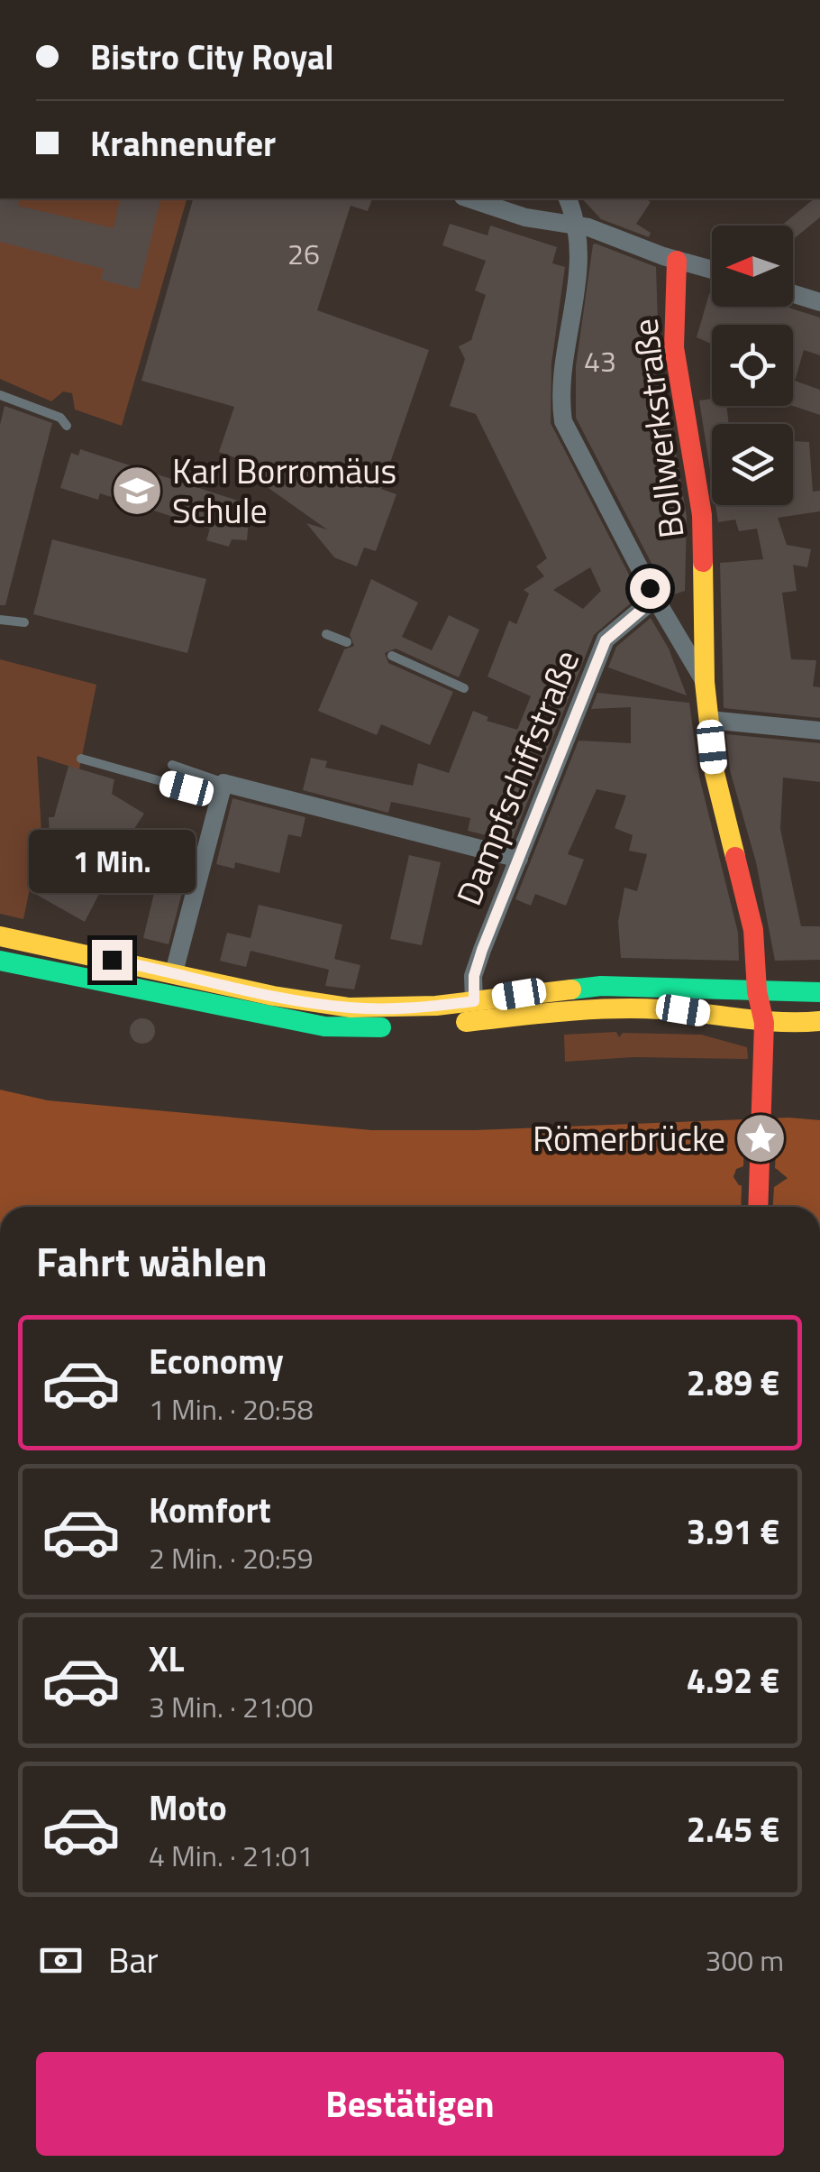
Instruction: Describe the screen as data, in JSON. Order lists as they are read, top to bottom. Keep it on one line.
{"streets":{"main road":["Bollwerkstraße"],"street":["Dampfschiffstraße"]},"places":{"school or university":["Karl Borromäus Schule"],"place":["Römerbrücke"]},"house_numbers":["26","43"],"north":"left","page":{"banner":["Bistro City Royal","Krahnenufer"],"bubble":"1 Min.","heading":"Fahrt wählen","list":[{"name":"Economy","note":"1 Min. · 20:58","value":"2.89 €"},{"name":"Komfort","note":"2 Min. · 20:59","value":"3.91 €"},{"name":"XL","note":"3 Min. · 21:00","value":"4.92 €"},{"name":"Moto","note":"4 Min. · 21:01","value":"2.45 €"}],"pay":["Bar","300 m"],"buttons":"Bestätigen"}}
